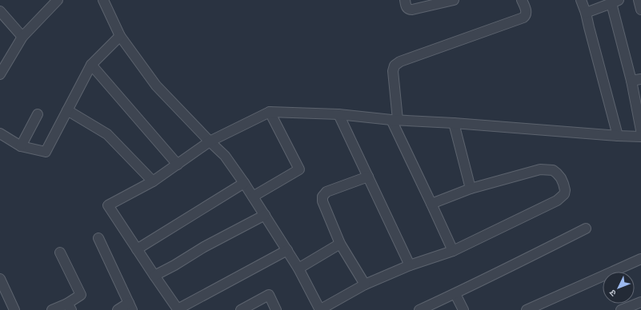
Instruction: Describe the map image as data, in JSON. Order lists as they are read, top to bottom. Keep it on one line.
{"north":"bottom left"}
